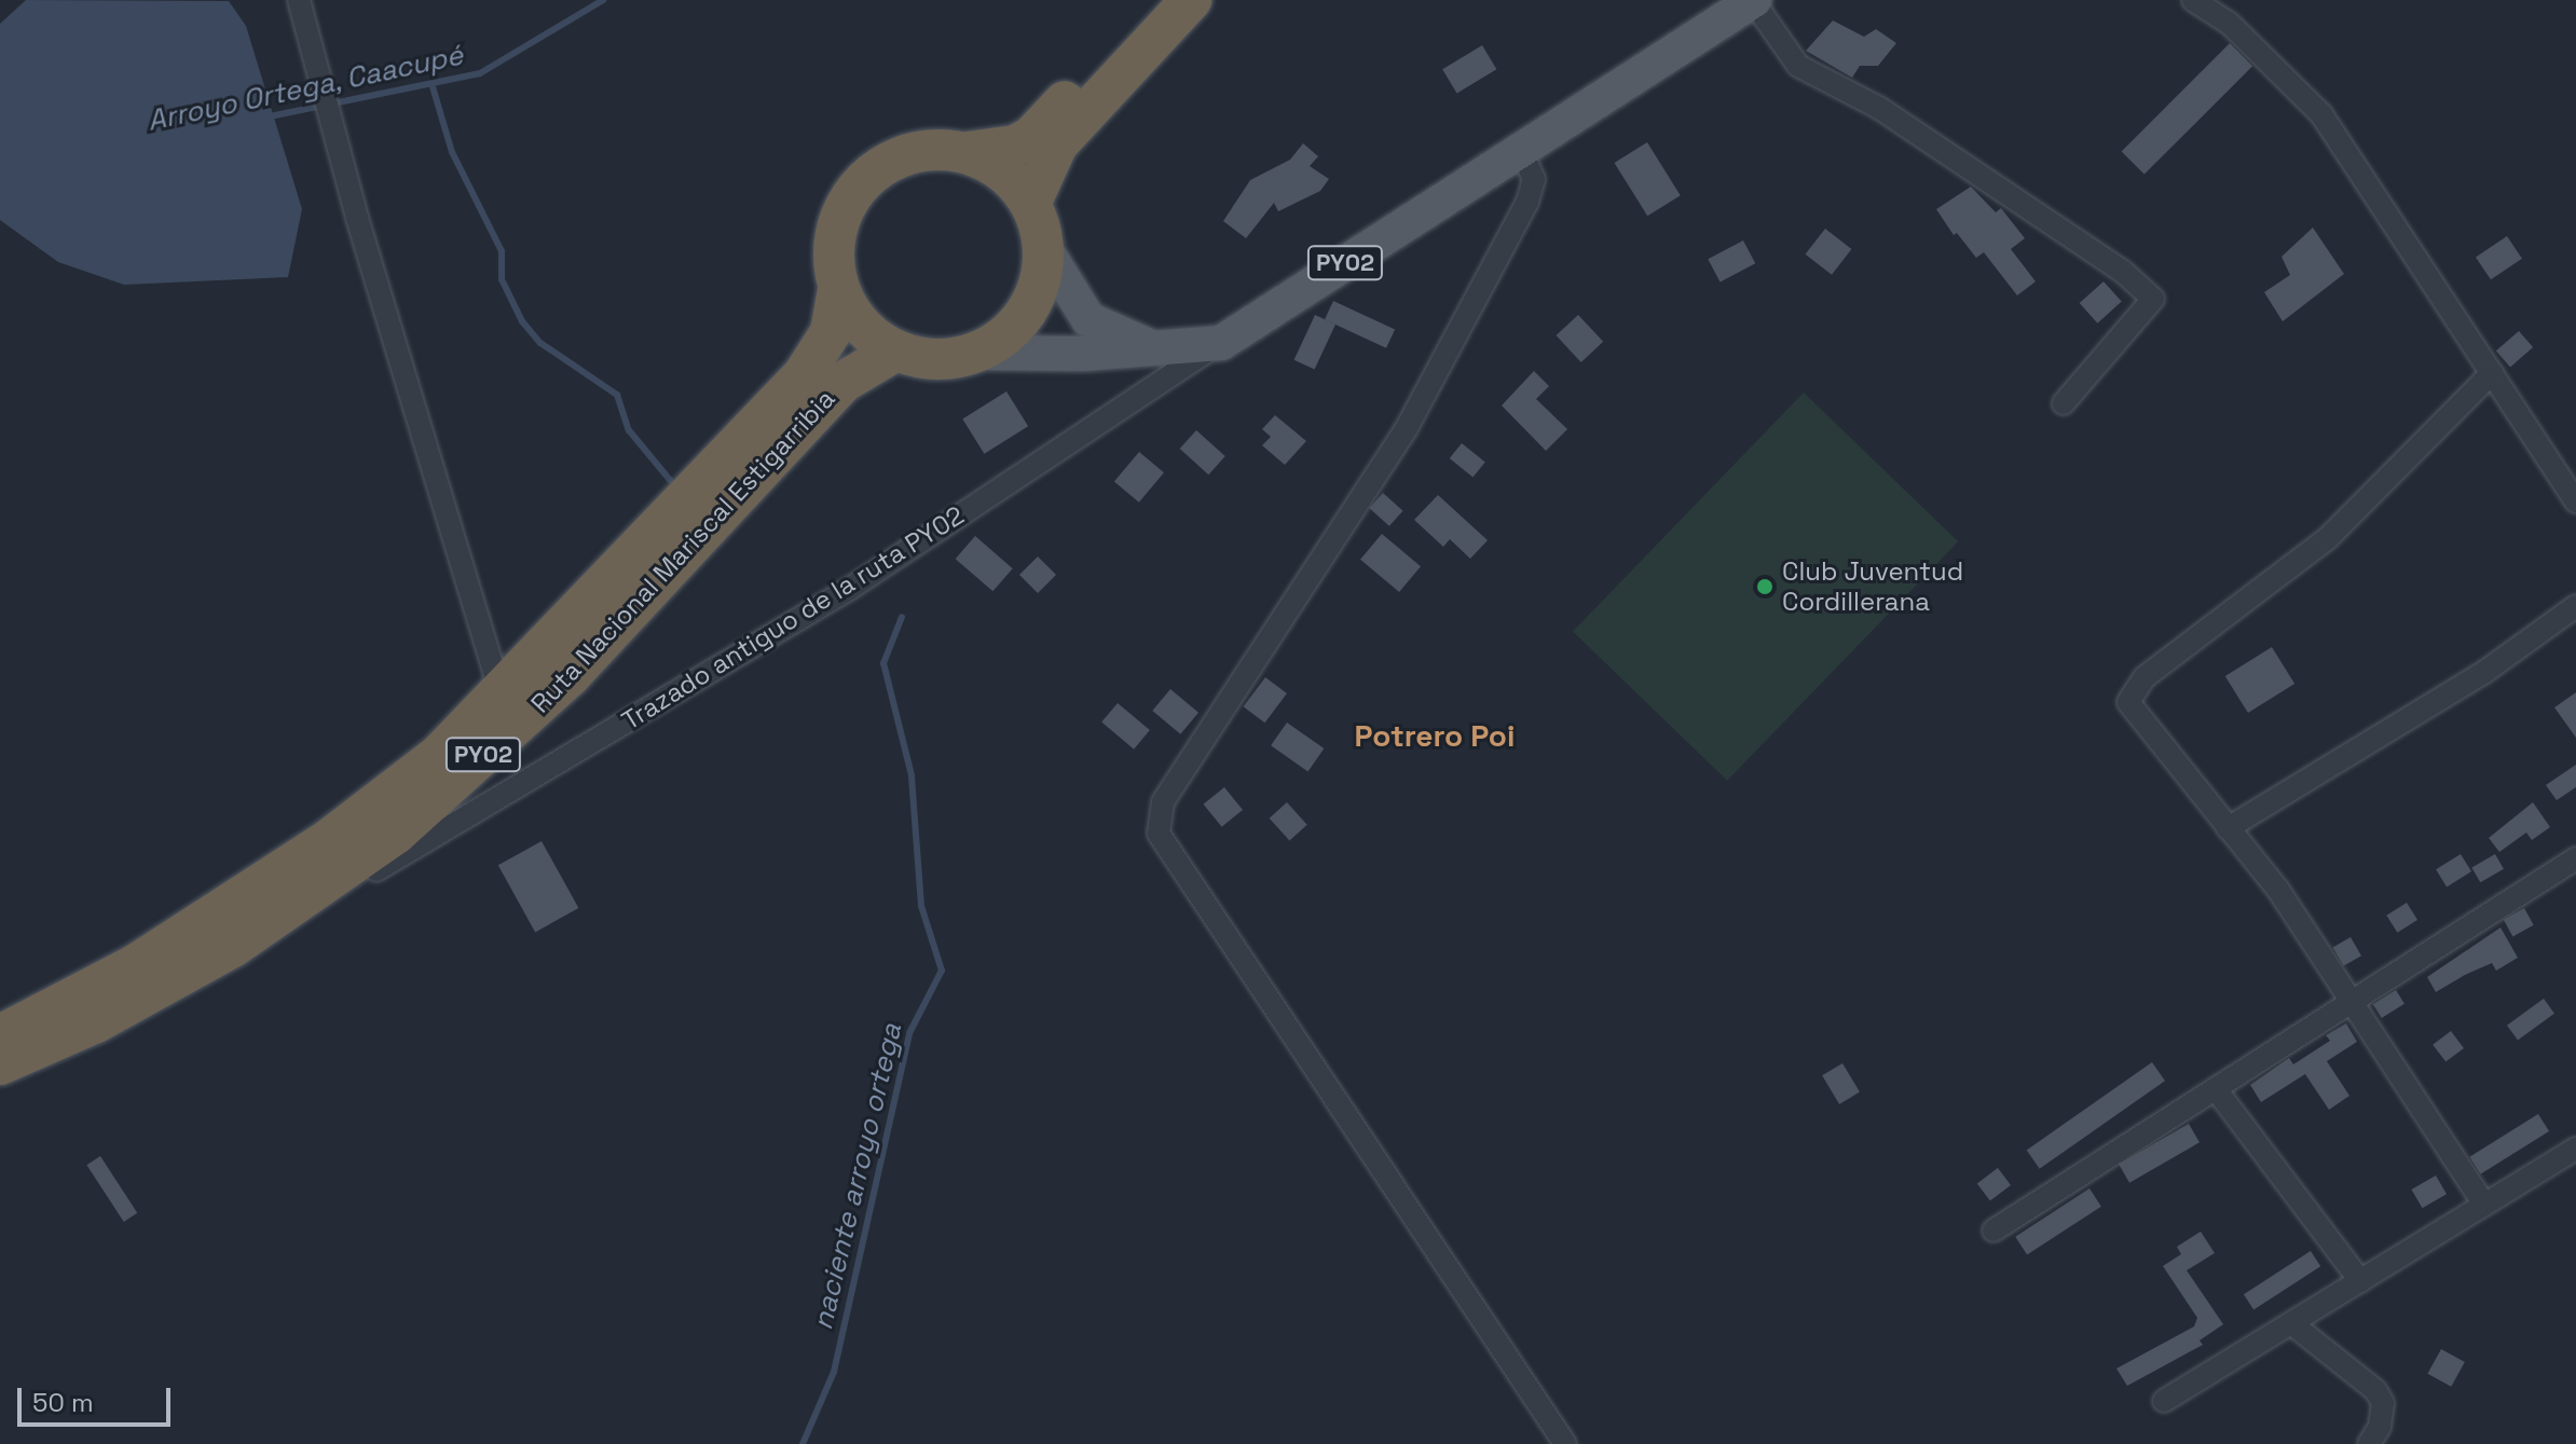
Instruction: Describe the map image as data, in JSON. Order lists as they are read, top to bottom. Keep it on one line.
{"streets":{"highway":["PY02","Ruta Nacional Mariscal Estigarribia"],"street":["Trazado antiguo de la ruta PY02"]},"crossings":[["PY02","Ruta Nacional Mariscal Estigarribia"],["PY02","Trazado antiguo de la ruta PY02"]],"districts":["Potrero Poi"],"water":["Arroyo Ortega, Caacupé","naciente arroyo ortega"],"places":["Club Juventud Cordillerana"],"scale_bar":"50 m"}
